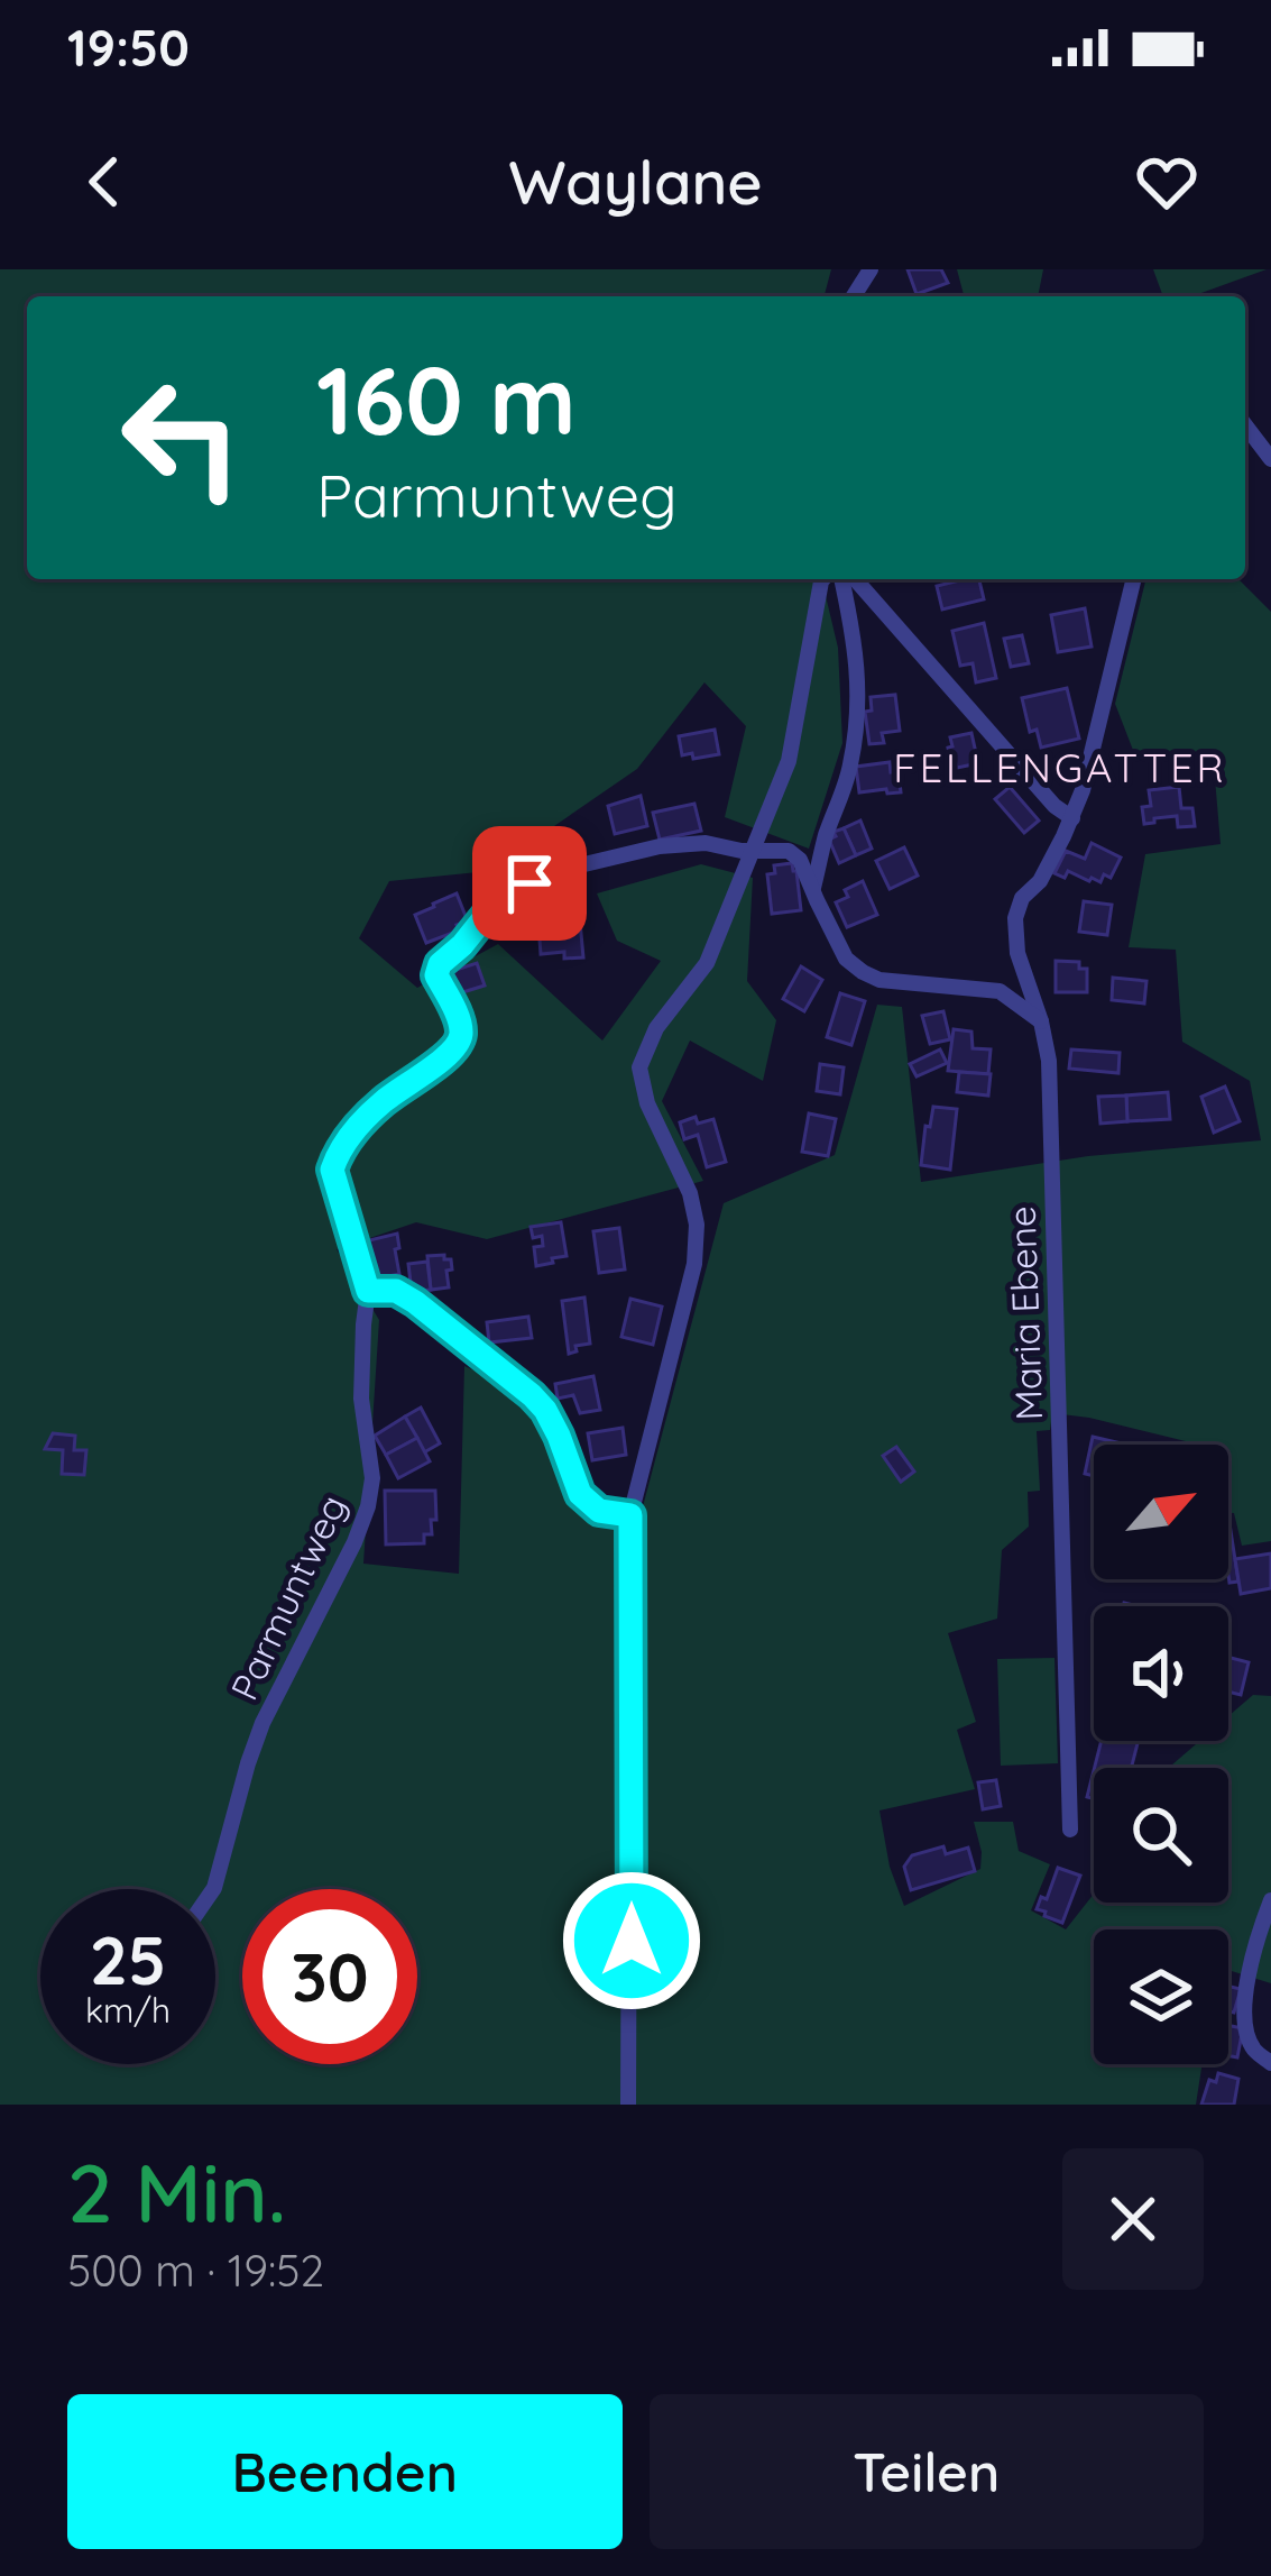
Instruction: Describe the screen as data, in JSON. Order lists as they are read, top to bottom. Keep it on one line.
{"streets":{"street":["Maria Ebene","Parmuntweg"]},"districts":["FELLENGATTER"],"north":"top right","page":{"status":"19:50","header":"Waylane","turn":["160 m","Parmuntweg"],"speed":"25 km/h","limit":"30","heading":["2 Min.","500 m · 19:52"],"buttons":["Beenden","Teilen"]}}
